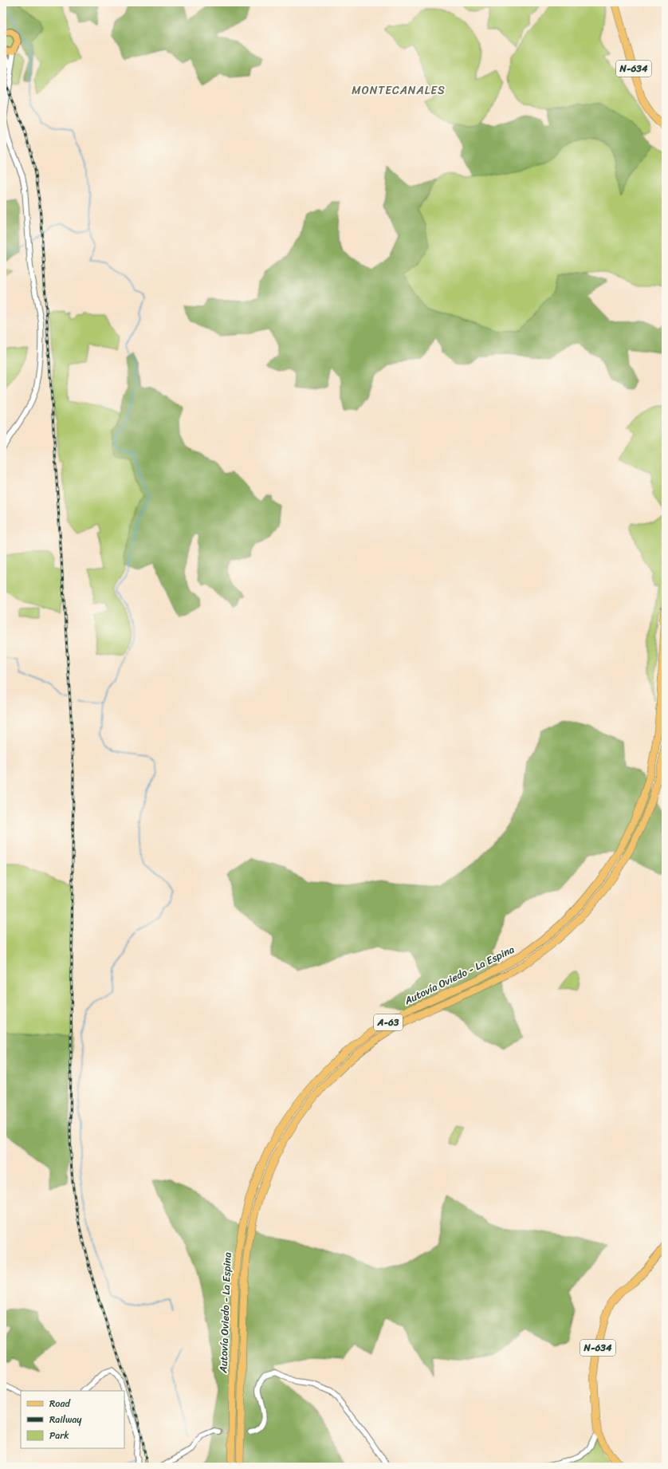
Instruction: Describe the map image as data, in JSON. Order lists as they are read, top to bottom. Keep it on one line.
{"streets":{"highway":["N-634","Autovía Oviedo - La Espina","A-63"]},"districts":["MONTECANALES"],"legend":["Road","Railway","Park"]}
